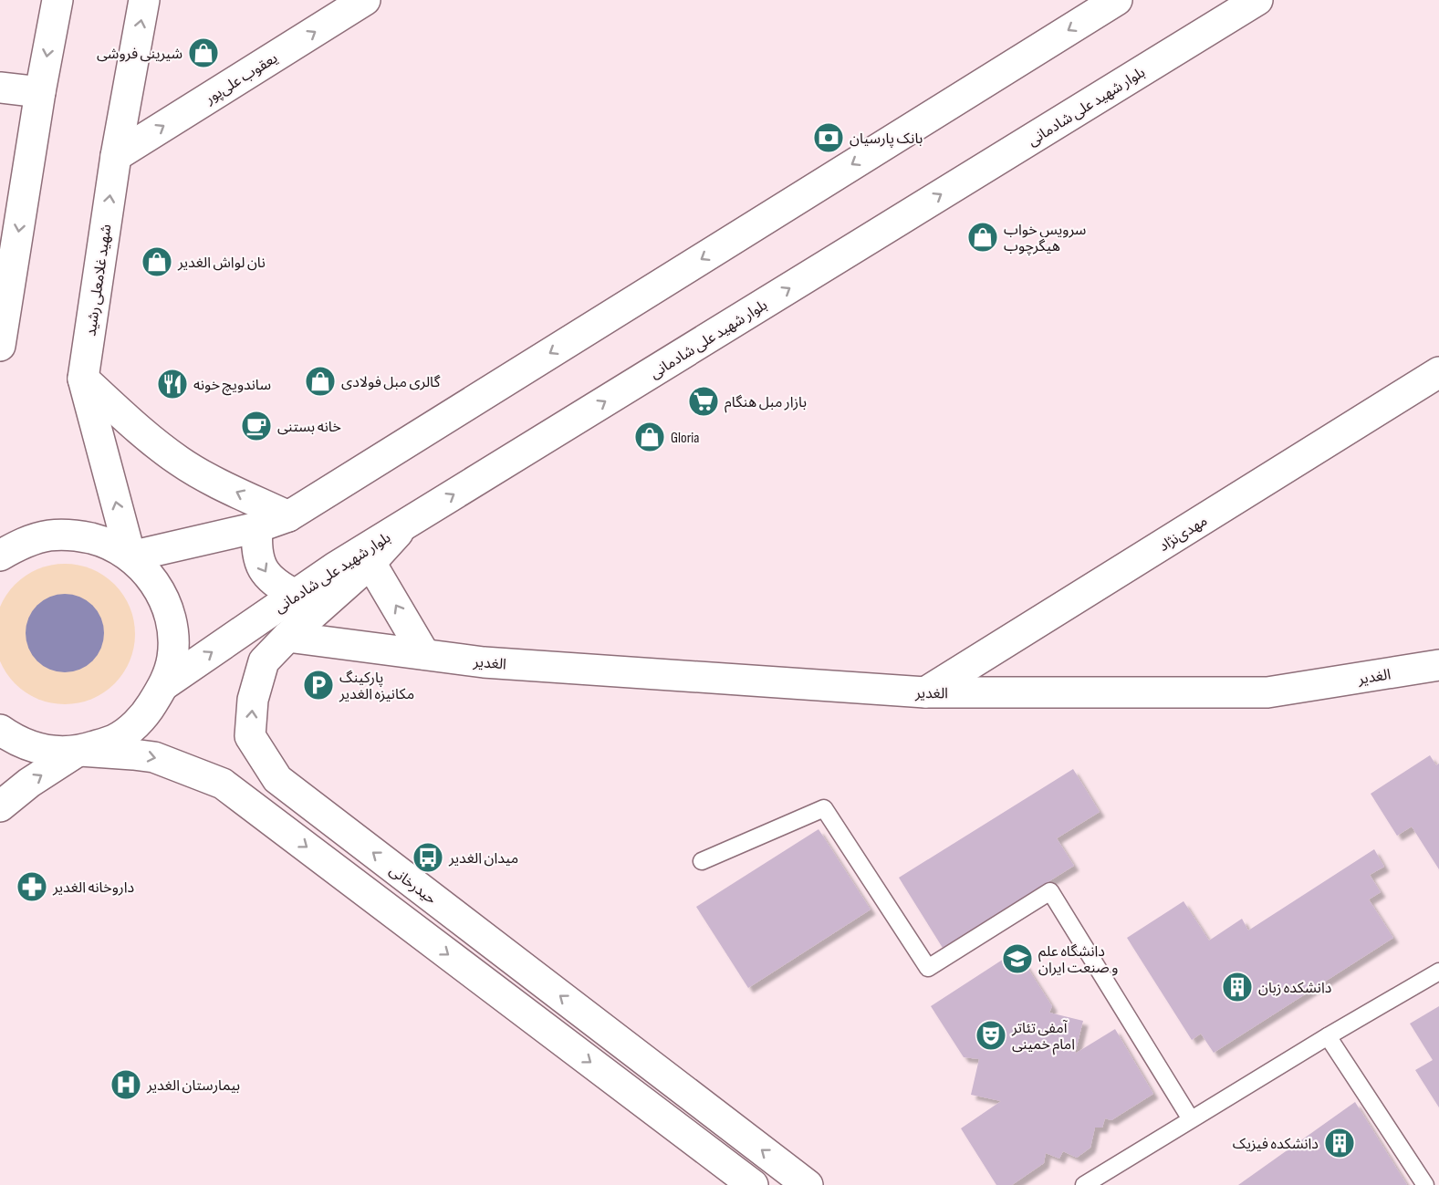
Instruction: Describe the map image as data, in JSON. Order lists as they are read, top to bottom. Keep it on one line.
{"streets":{"main road":["یعقوب علی‌پور","بلوار شهید علی شادمانی","شهید غلامعلی رشید","مهدی‌نژاد","الغدیر","حیدرخانی"]},"crossings":[["یعقوب علی‌پور","شهید غلامعلی رشید"],["بلوار شهید علی شادمانی","حیدرخانی"],["مهدی‌نژاد","الغدیر"],["الغدیر","حیدرخانی"]],"one_way":["یعقوب علی‌پور"],"places":{"shop":["شیرینی فروشی","سرویس خواب هیگرچوب","نان لواش الغدیر","گالری مبل فولادی","Gloria"],"bank":["بانک پارسیان"],"restaurant":["ساندویچ خونه"],"supermarket":["بازار مبل هنگام"],"cafe":["خانه بستنی"],"parking":["پارکینگ مکانیزه الغدیر"],"bus stop":["میدان الغدیر"],"pharmacy":["داروخانه الغدیر"],"school or university":["دانشگاه علم و صنعت ایران"],"building":["دانشکده زبان","دانشکده فیزیک"],"theatre":["آمفی تئاتر امام خمینی"],"hospital":["بیمارستان الغدیر"]}}
